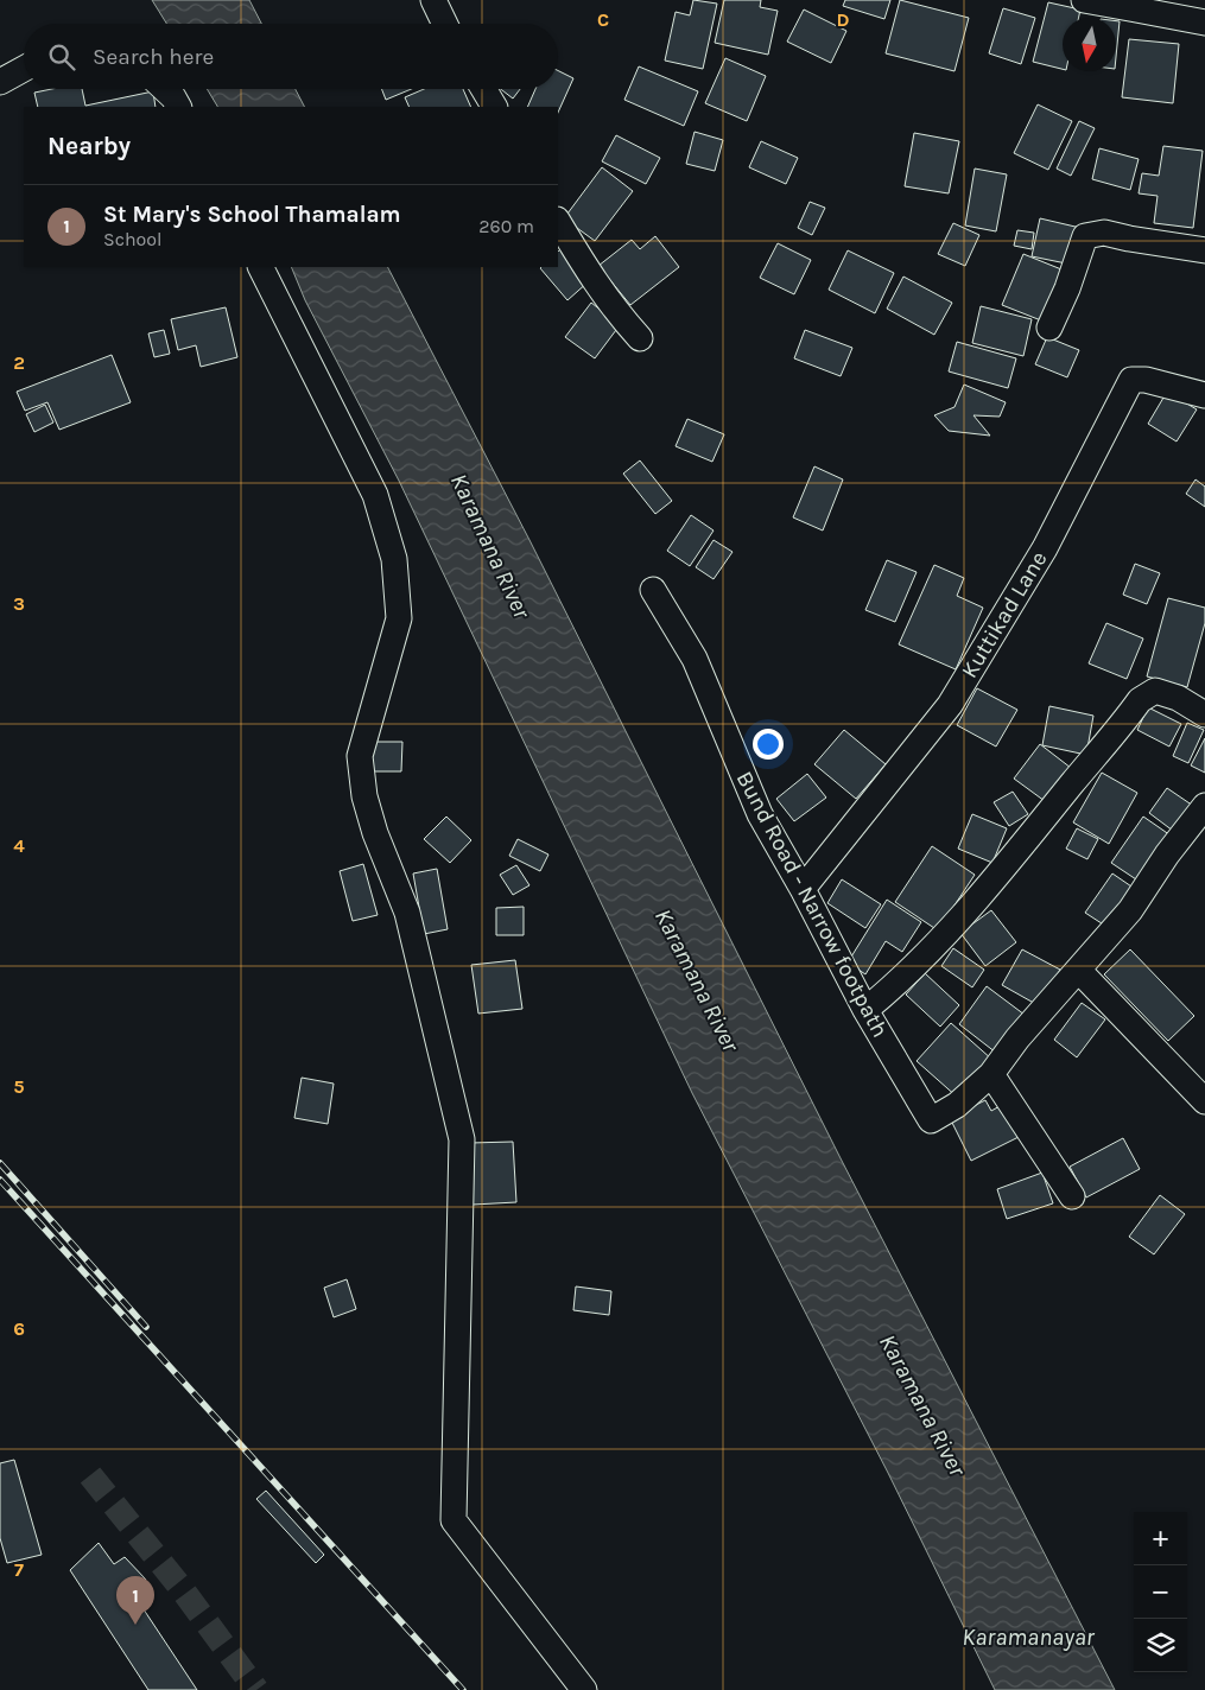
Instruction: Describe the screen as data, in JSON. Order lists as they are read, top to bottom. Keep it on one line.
{"streets":{"street":["Kuttikad Lane","Bund Road - Narrow footpath"]},"crossings":[["Kuttikad Lane","Bund Road - Narrow footpath"]],"water":["Karamana River","Karamanayar"],"north":"bottom","page":{"search":"Search here","heading":"Nearby","list":[{"mark":"1","name":"St Mary's School Thamalam","note":"School","value":"260 m"}],"map_buttons":["+","−"],"pins":"1"},"grid":{"columns":["C","D"],"rows":["2","3","4","5","6","7"]}}
